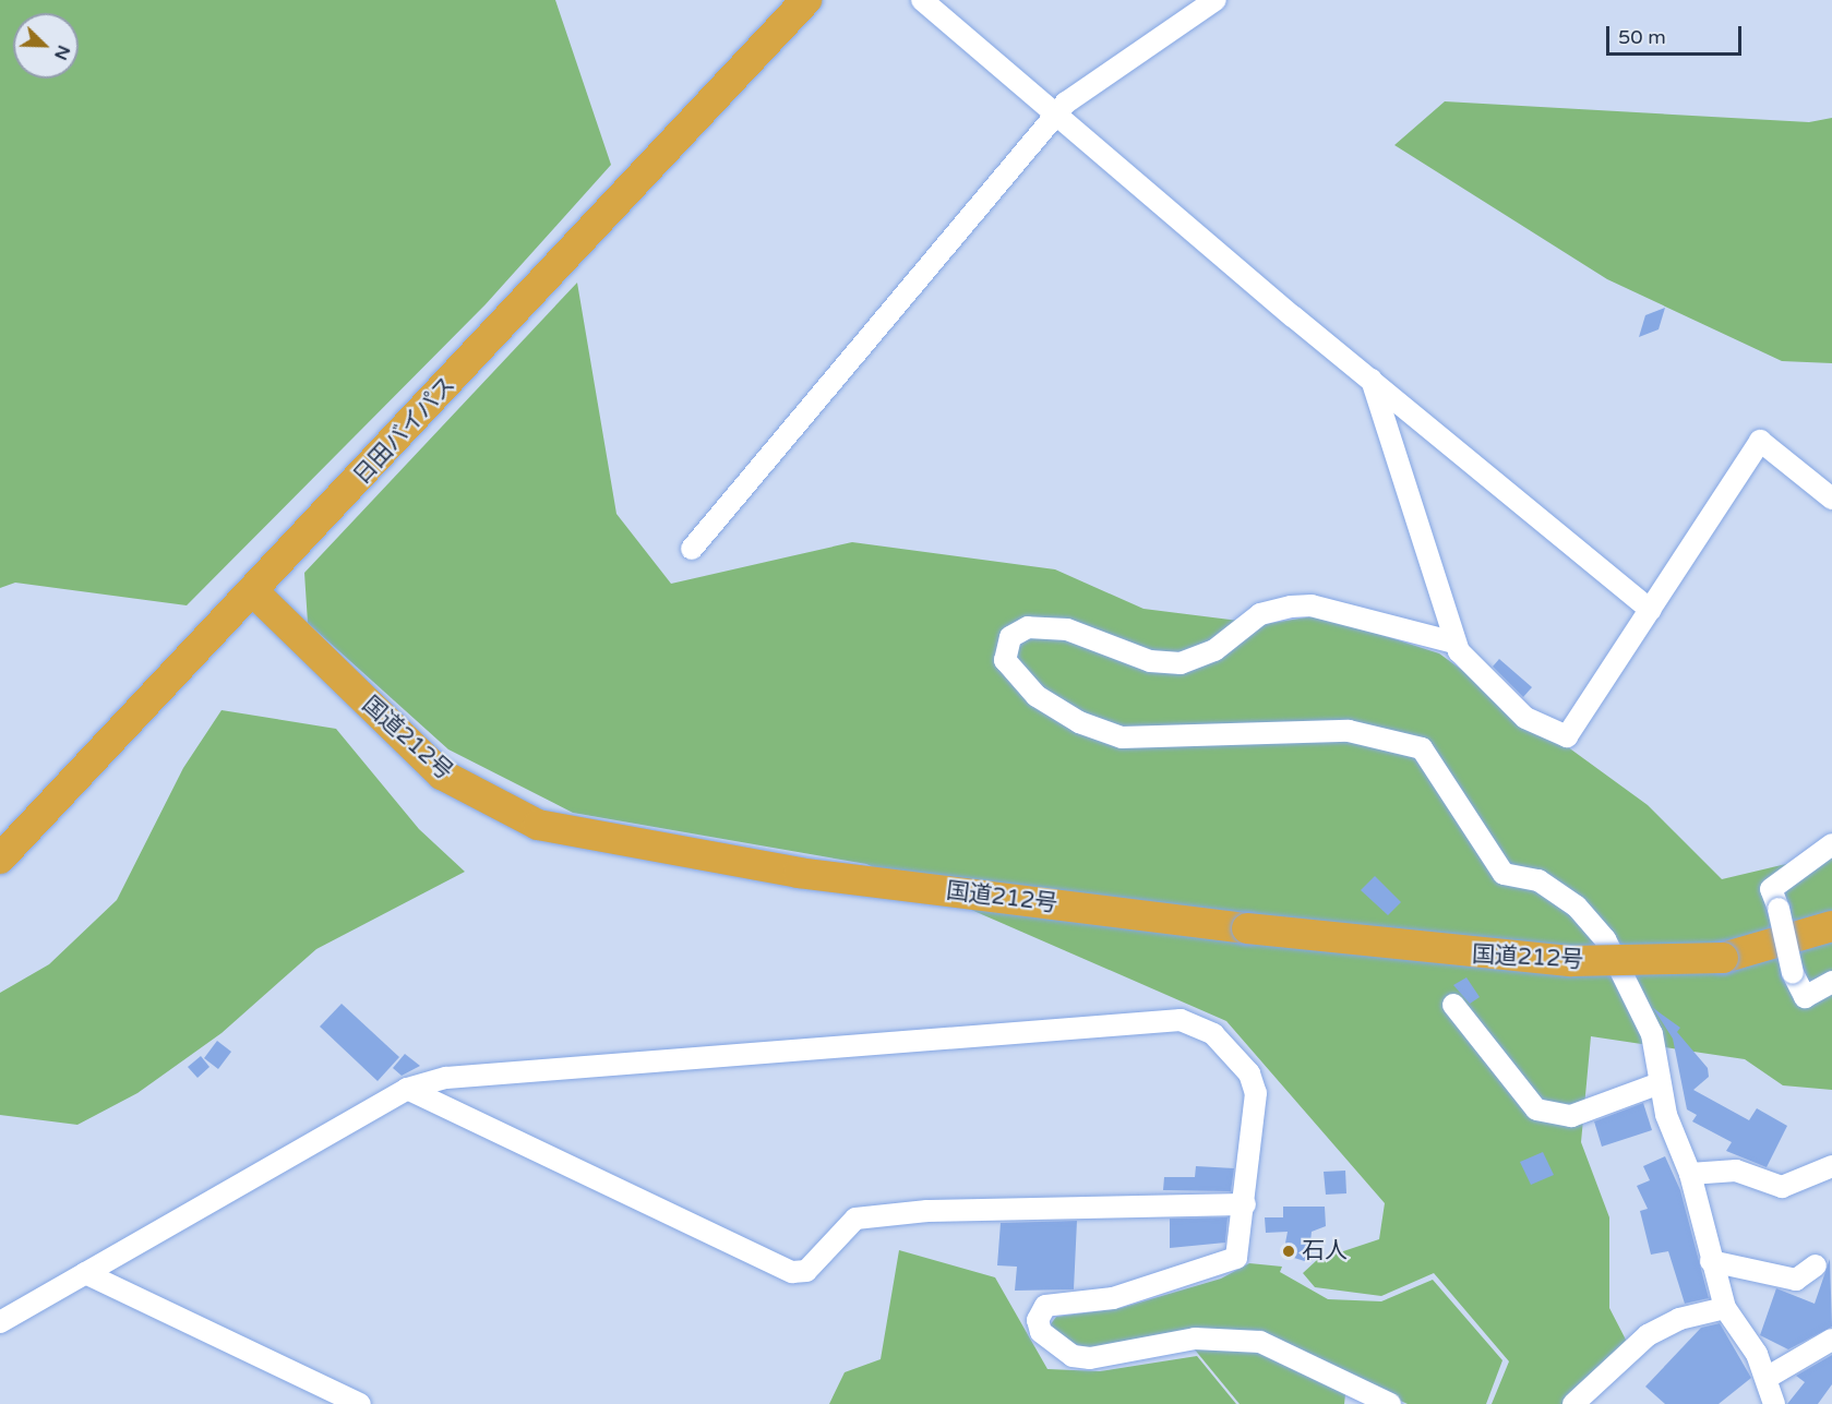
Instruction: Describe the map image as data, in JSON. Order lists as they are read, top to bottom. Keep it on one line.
{"streets":{"highway":["日田バイパス","国道212号"]},"crossings":[["日田バイパス","国道212号"]],"places":["石人"],"scale_bar":"50 m","north":"bottom right"}
